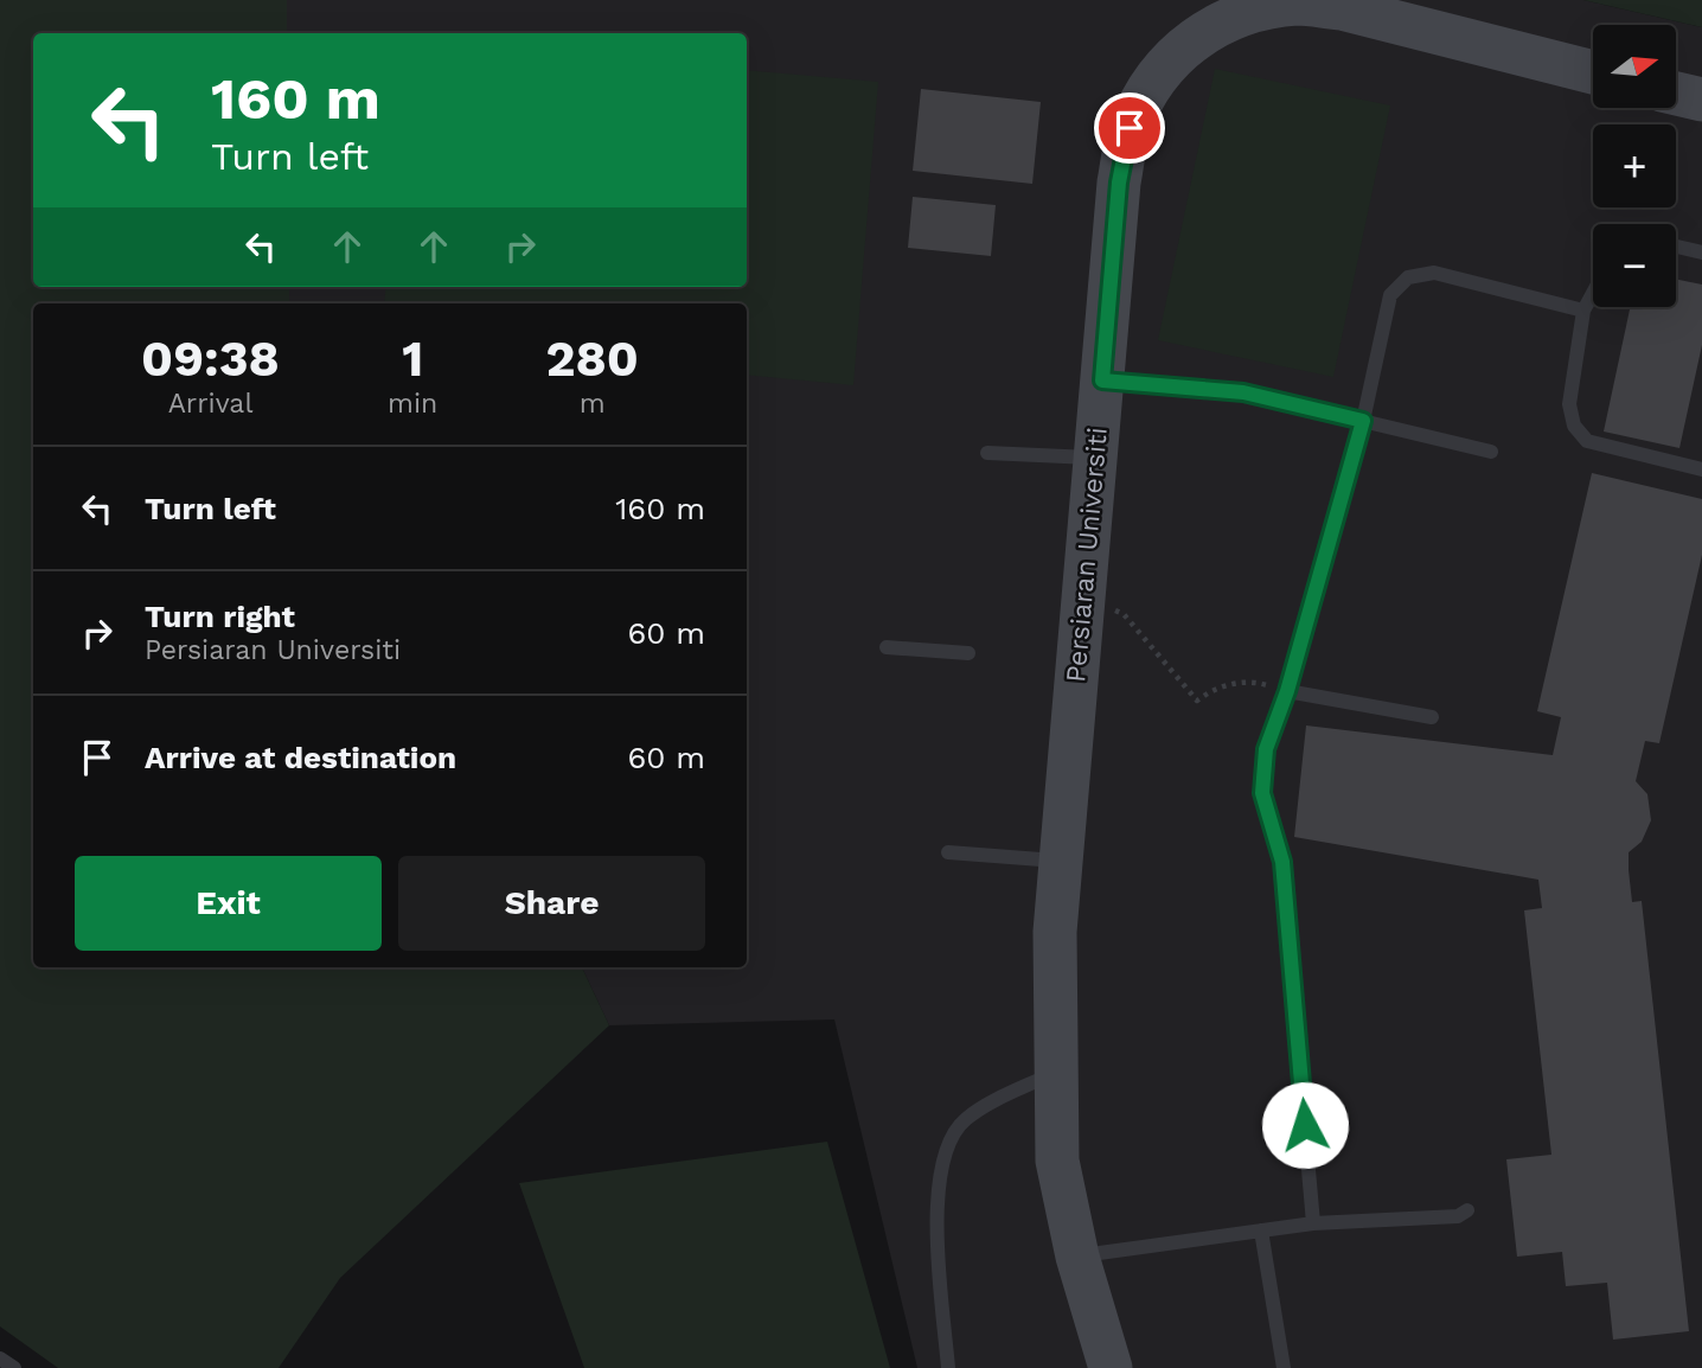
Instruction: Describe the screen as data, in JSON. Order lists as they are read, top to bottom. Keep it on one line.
{"streets":{"street":["Persiaran Universiti"]},"north":"right","page":{"map_buttons":["+","−"],"turn":["160 m","Turn left"],"eta":["09:38","Arrival","1","min","280","m"],"list":[{"name":"Turn left","value":"160 m"},{"name":"Turn right","note":"Persiaran Universiti","value":"60 m"},{"name":"Arrive at destination","value":"60 m"}],"buttons":["Exit","Share"]}}
